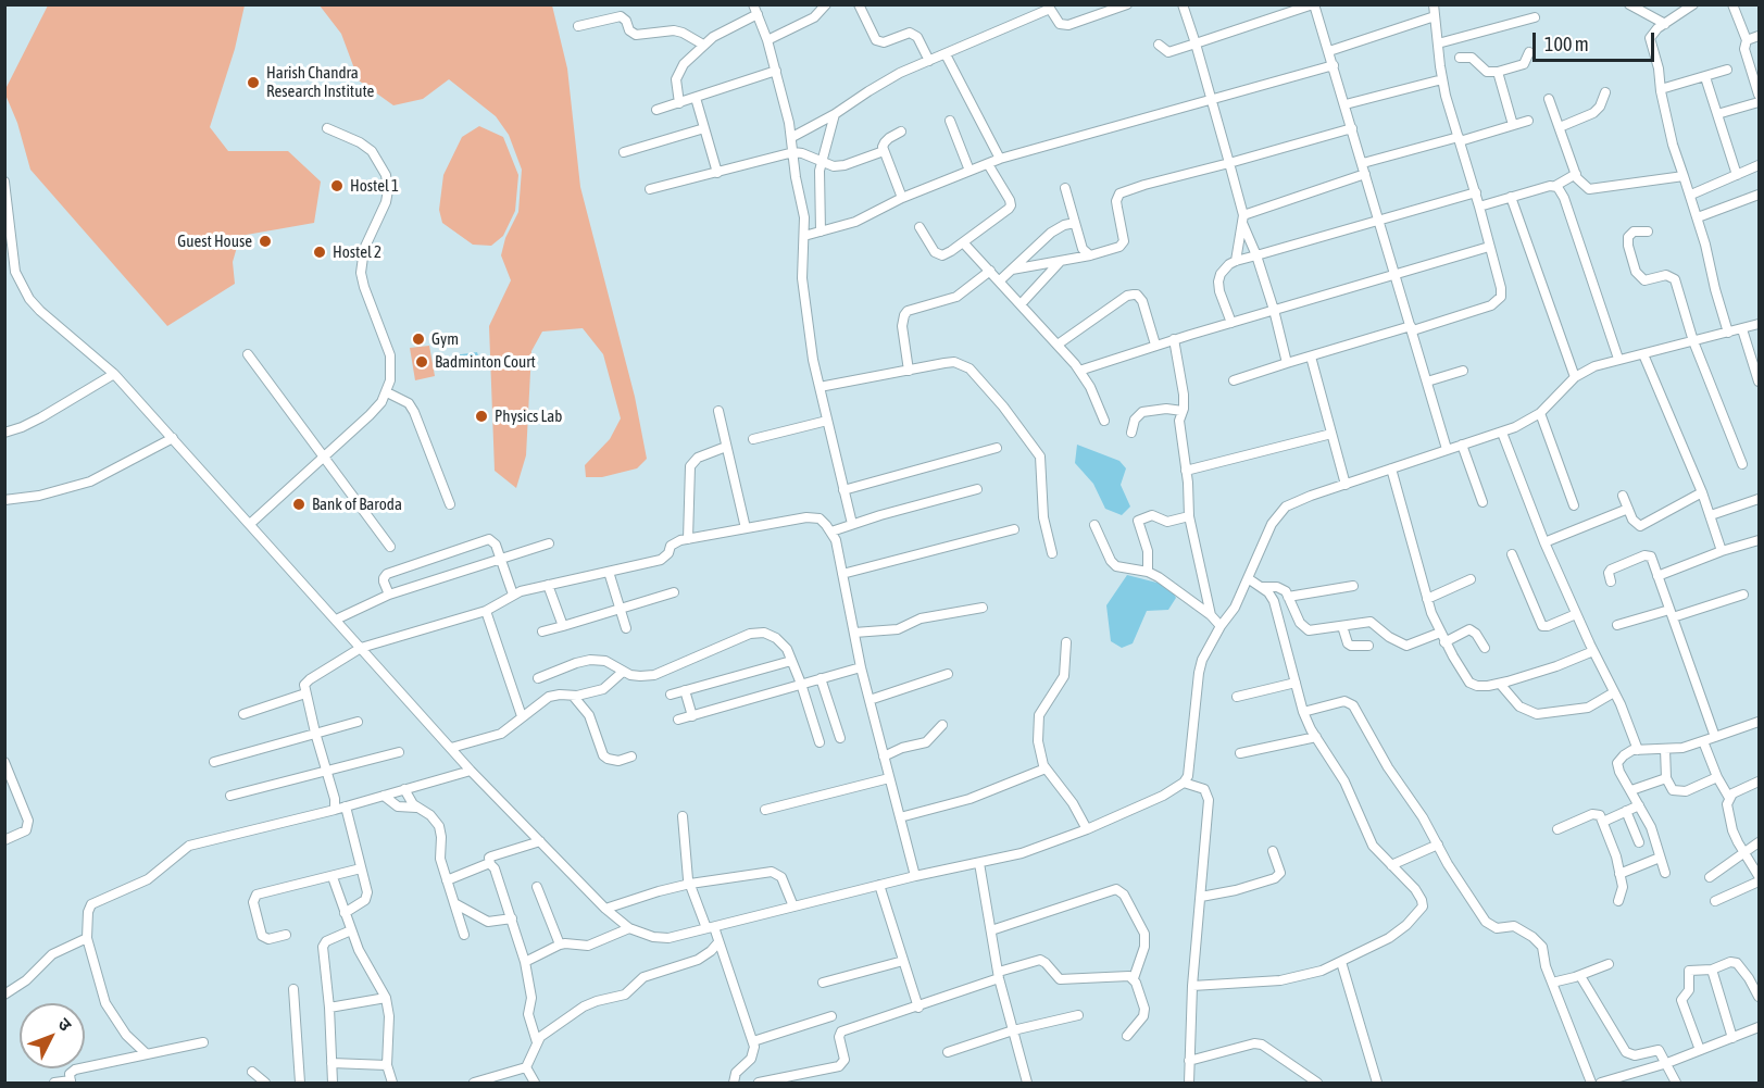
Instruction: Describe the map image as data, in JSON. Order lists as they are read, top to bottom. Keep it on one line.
{"places":["Harish Chandra Research Institute","Hostel 1","Guest House","Hostel 2","Gym","Badminton Court","Physics Lab","Bank of Baroda"],"scale_bar":"100 m","north":"top right"}
